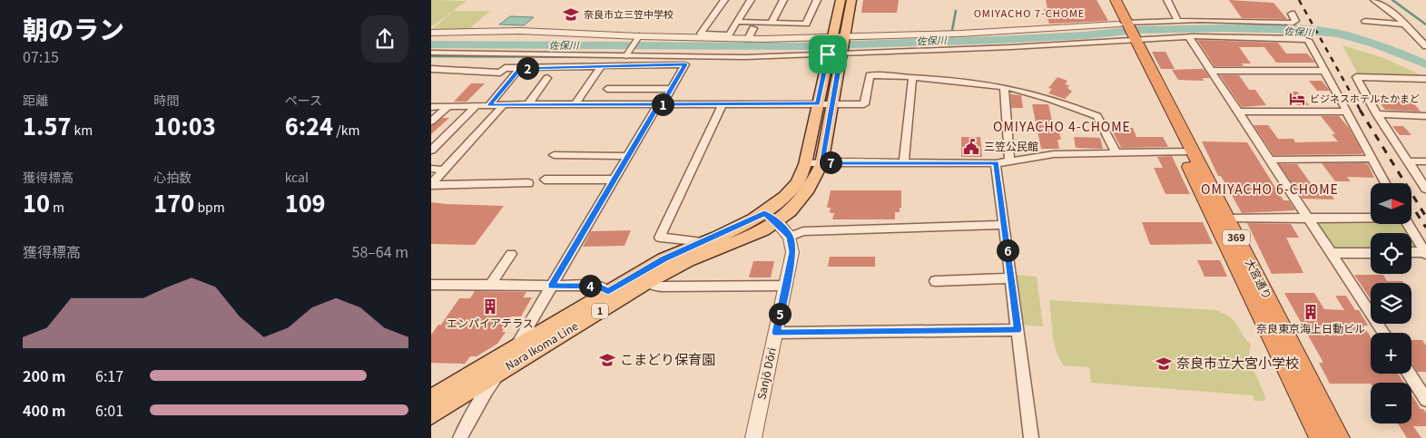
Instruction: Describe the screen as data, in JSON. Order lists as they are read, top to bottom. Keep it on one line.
{"streets":{"highway":["369","大宮通り"],"main road":["1","Nara Ikoma Line"],"street":["Sanjō Dōri"]},"crossings":[["1","Nara Ikoma Line"]],"districts":["OMIYACHO 7-CHOME","OMIYACHO 4-CHOME","OMIYACHO 6-CHOME"],"water":["佐保川"],"places":{"school or university":["奈良市立三笠中学校","こまどり保育園","奈良市立大宮小学校"],"hotel":["ビジネスホテルたかまど"],"public building":["三笠公民館"],"building":["エンパイアテラス","奈良東京海上日動ビル"]},"north":"right","page":{"heading":["朝のラン","07:15"],"pins":["2","1","7","6","4","5"],"stats":[["距離","1.57 km"],["時間","10:03"],["ペース","6:24 /km"],["獲得標高","10 m"],["心拍数","170 bpm"],["kcal","109"]],"map_buttons":["+","−"],"chart":["獲得標高","58–64 m"],"list":[{"name":"200 m","note":"6:17"},{"name":"400 m","note":"6:01"}]}}
